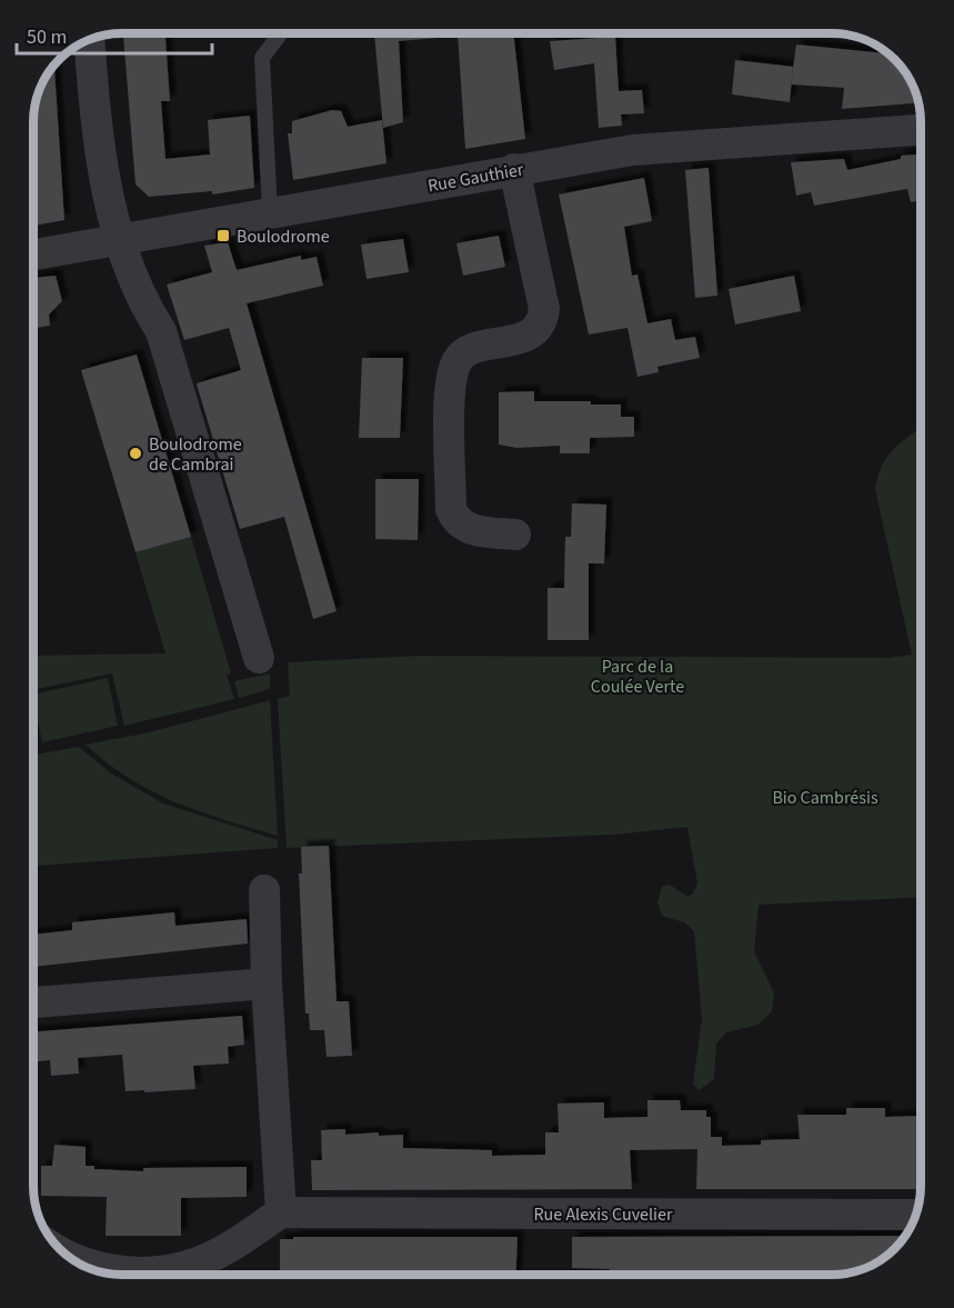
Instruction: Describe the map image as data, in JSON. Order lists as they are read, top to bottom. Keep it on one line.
{"streets":{"street":["Rue Gauthier","Rue Alexis Cuvelier"]},"parks":["Parc de la Coulée Verte","Bio Cambrésis"],"places":{"transit":["Boulodrome"],"other":["Boulodrome de Cambrai"]},"scale_bar":"50 m"}
